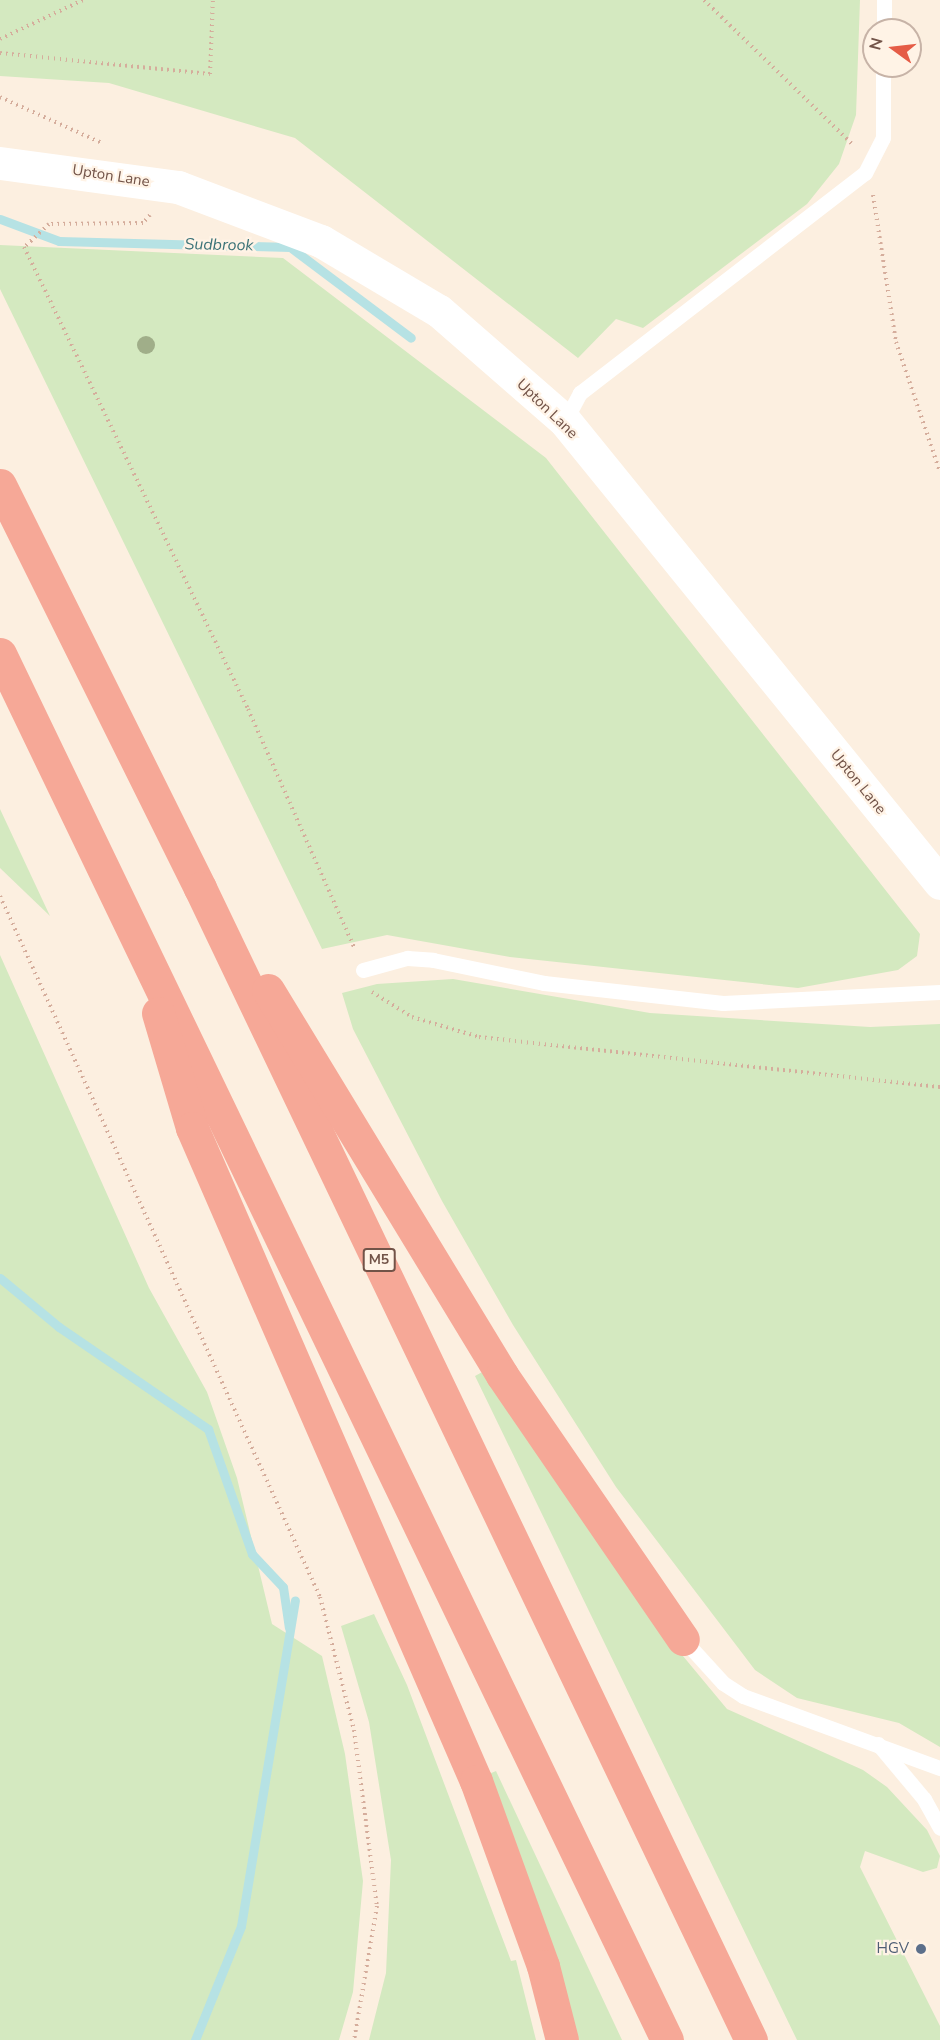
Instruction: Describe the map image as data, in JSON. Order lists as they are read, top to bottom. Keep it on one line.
{"streets":{"highway":["M5"],"street":["Upton Lane"]},"water":["Sudbrook"],"places":["HGV"],"north":"left"}
